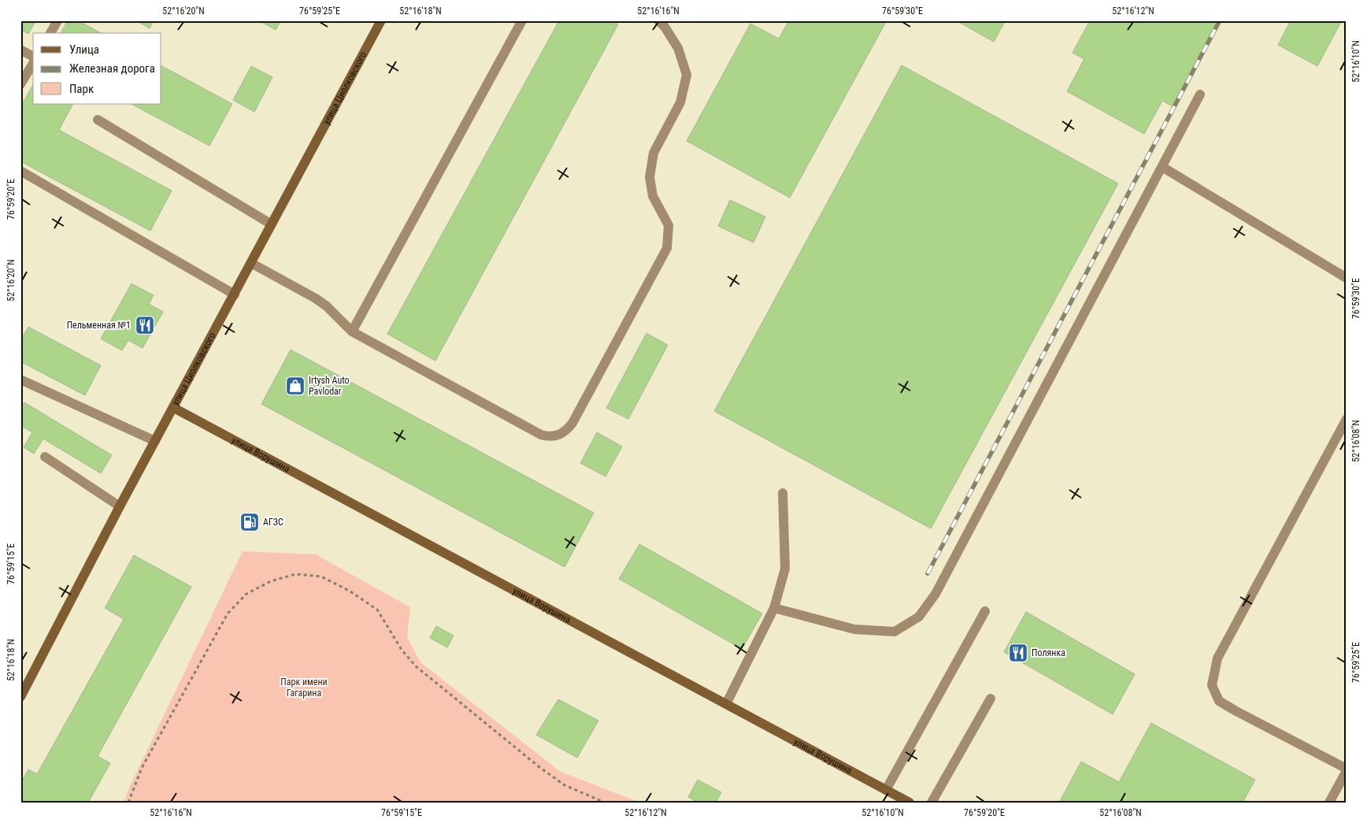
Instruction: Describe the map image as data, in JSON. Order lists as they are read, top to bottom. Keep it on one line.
{"streets":{"street":["улица Циолковского","улица Ворушина"]},"crossings":[["улица Циолковского","улица Ворушина"]],"parks":["Парк имени Гагарина"],"places":{"restaurant":["Пельменная №1","Полянка"],"shop":["Irtysh Auto Pavlodar"],"fuel station":["АГЗС"]},"legend":["Улица","Железная дорога","Парк"],"coordinates":["52°16'20\"N","76°59'25\"E","52°16'18\"N","52°16'16\"N","76°59'30\"E","52°16'12\"N","52°16'10\"N","76°59'20\"E","52°16'08\"N","76°59'15\"E"]}
